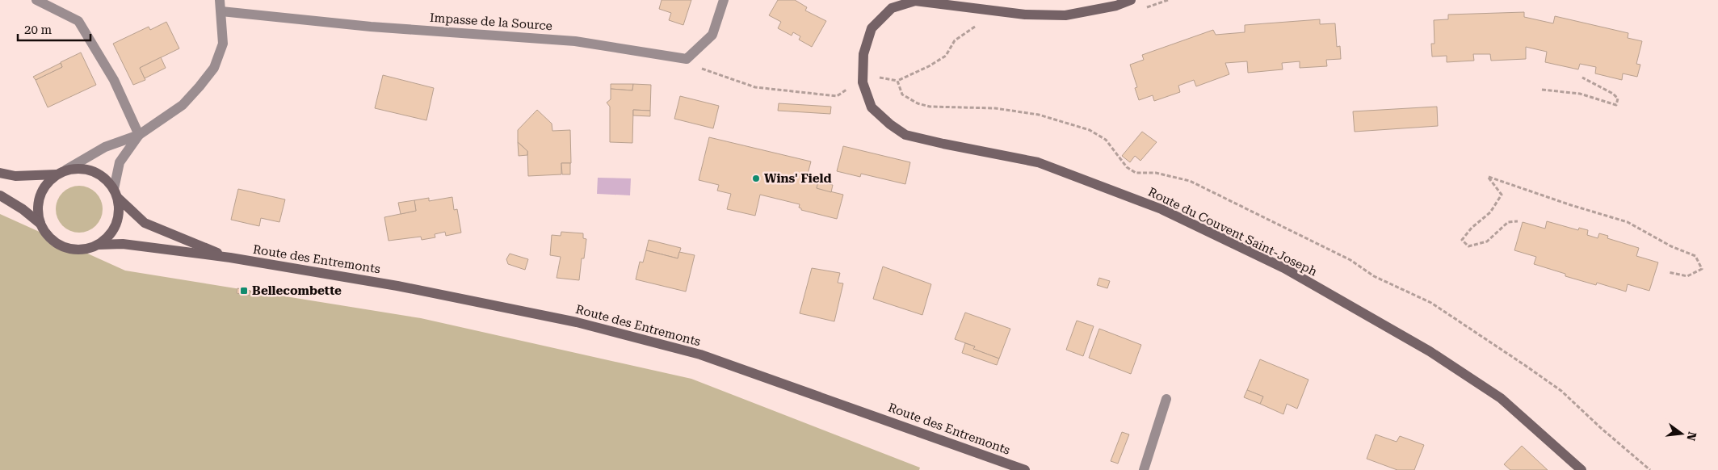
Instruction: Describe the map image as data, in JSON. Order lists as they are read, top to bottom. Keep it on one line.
{"streets":{"main road":["Route du Couvent Saint-Joseph","Route des Entremonts"],"street":["Impasse de la Source"]},"places":{"other":["Wins' Field"],"transit":["Bellecombette"]},"scale_bar":"20 m","north":"right"}
